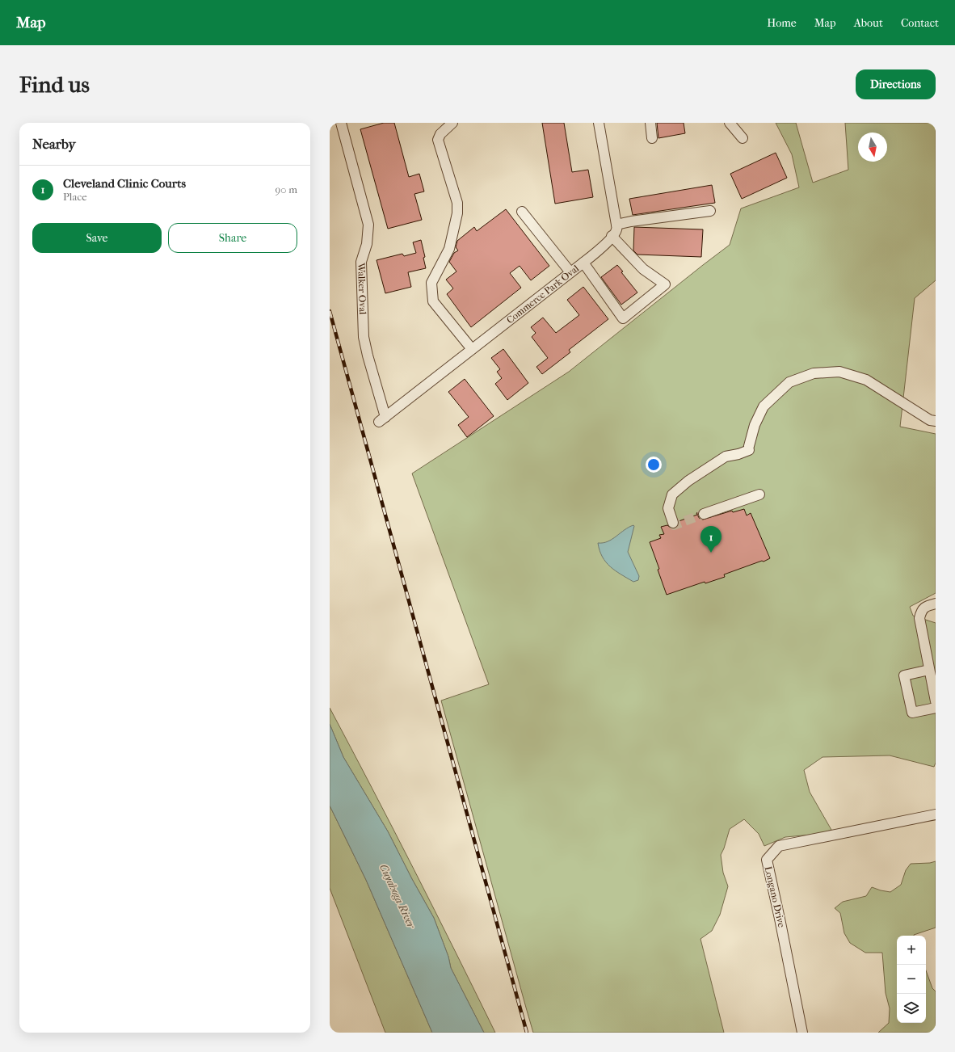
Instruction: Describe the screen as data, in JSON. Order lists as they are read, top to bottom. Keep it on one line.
{"streets":{"street":["Walker Oval","Commerce Park Oval","Longano Drive"]},"crossings":[["Walker Oval","Commerce Park Oval"]],"water":["Cuyahoga River"],"north":"bottom","page":{"header":"Map","nav":["Home","Map","About","Contact"],"buttons":["Directions",["Save","Share"]],"title":"Find us","heading":"Nearby","list":[{"mark":"1","name":"Cleveland Clinic Courts","note":"Place","value":"90 m"}],"pins":"1","map_buttons":["+","−"]}}
